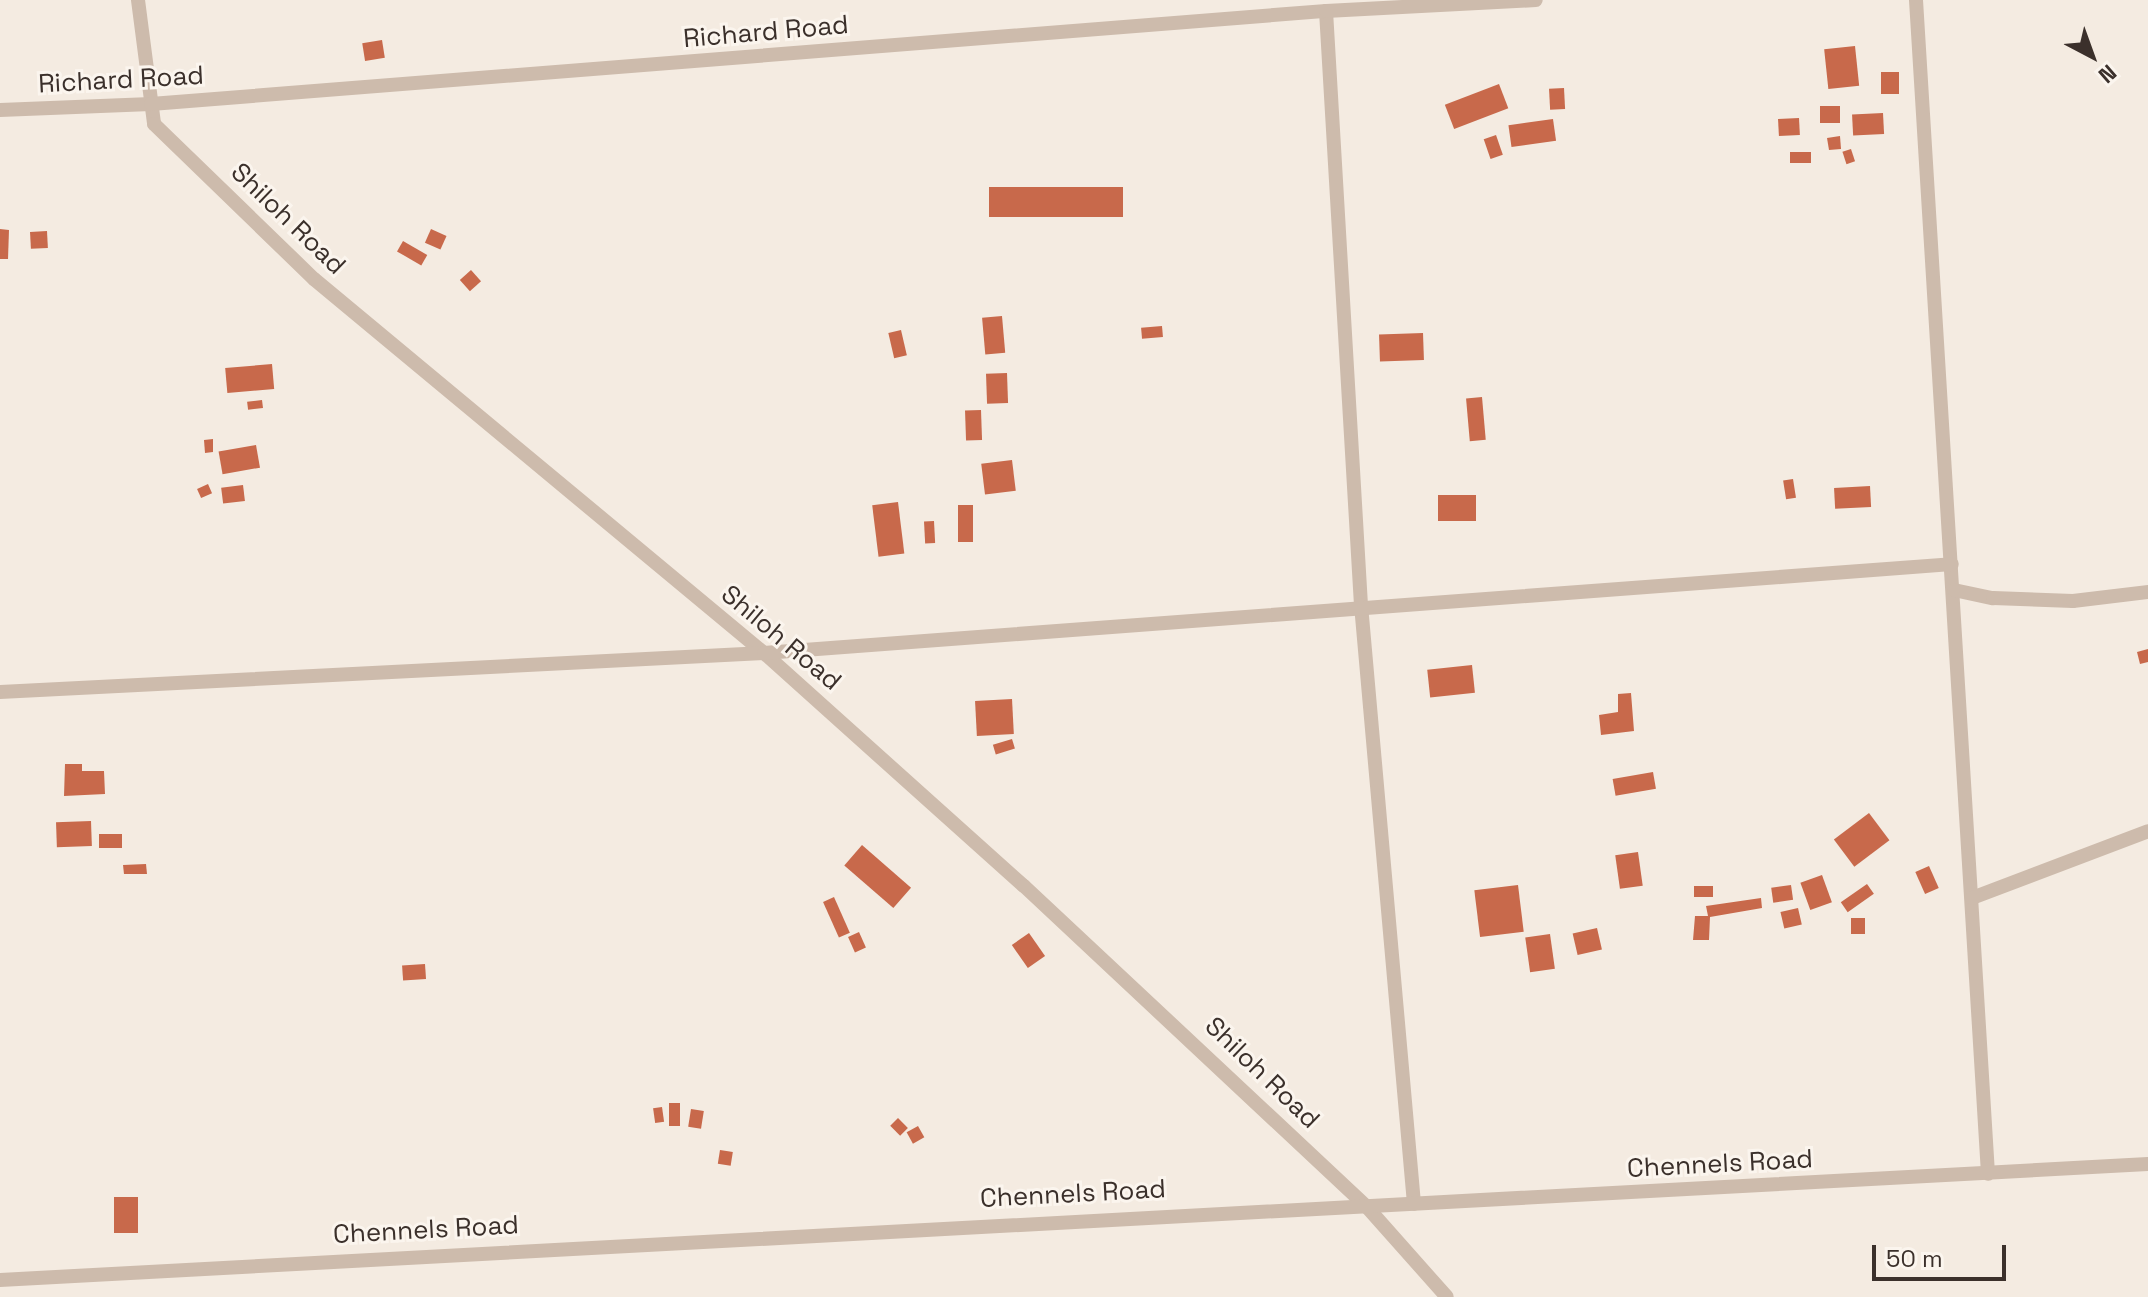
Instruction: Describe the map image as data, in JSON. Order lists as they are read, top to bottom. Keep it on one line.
{"streets":{"street":["Richard Road","Shiloh Road","Chennels Road"]},"crossings":[["Richard Road","Shiloh Road"],["Shiloh Road","Chennels Road"]],"scale_bar":"50 m","north":"bottom right"}
